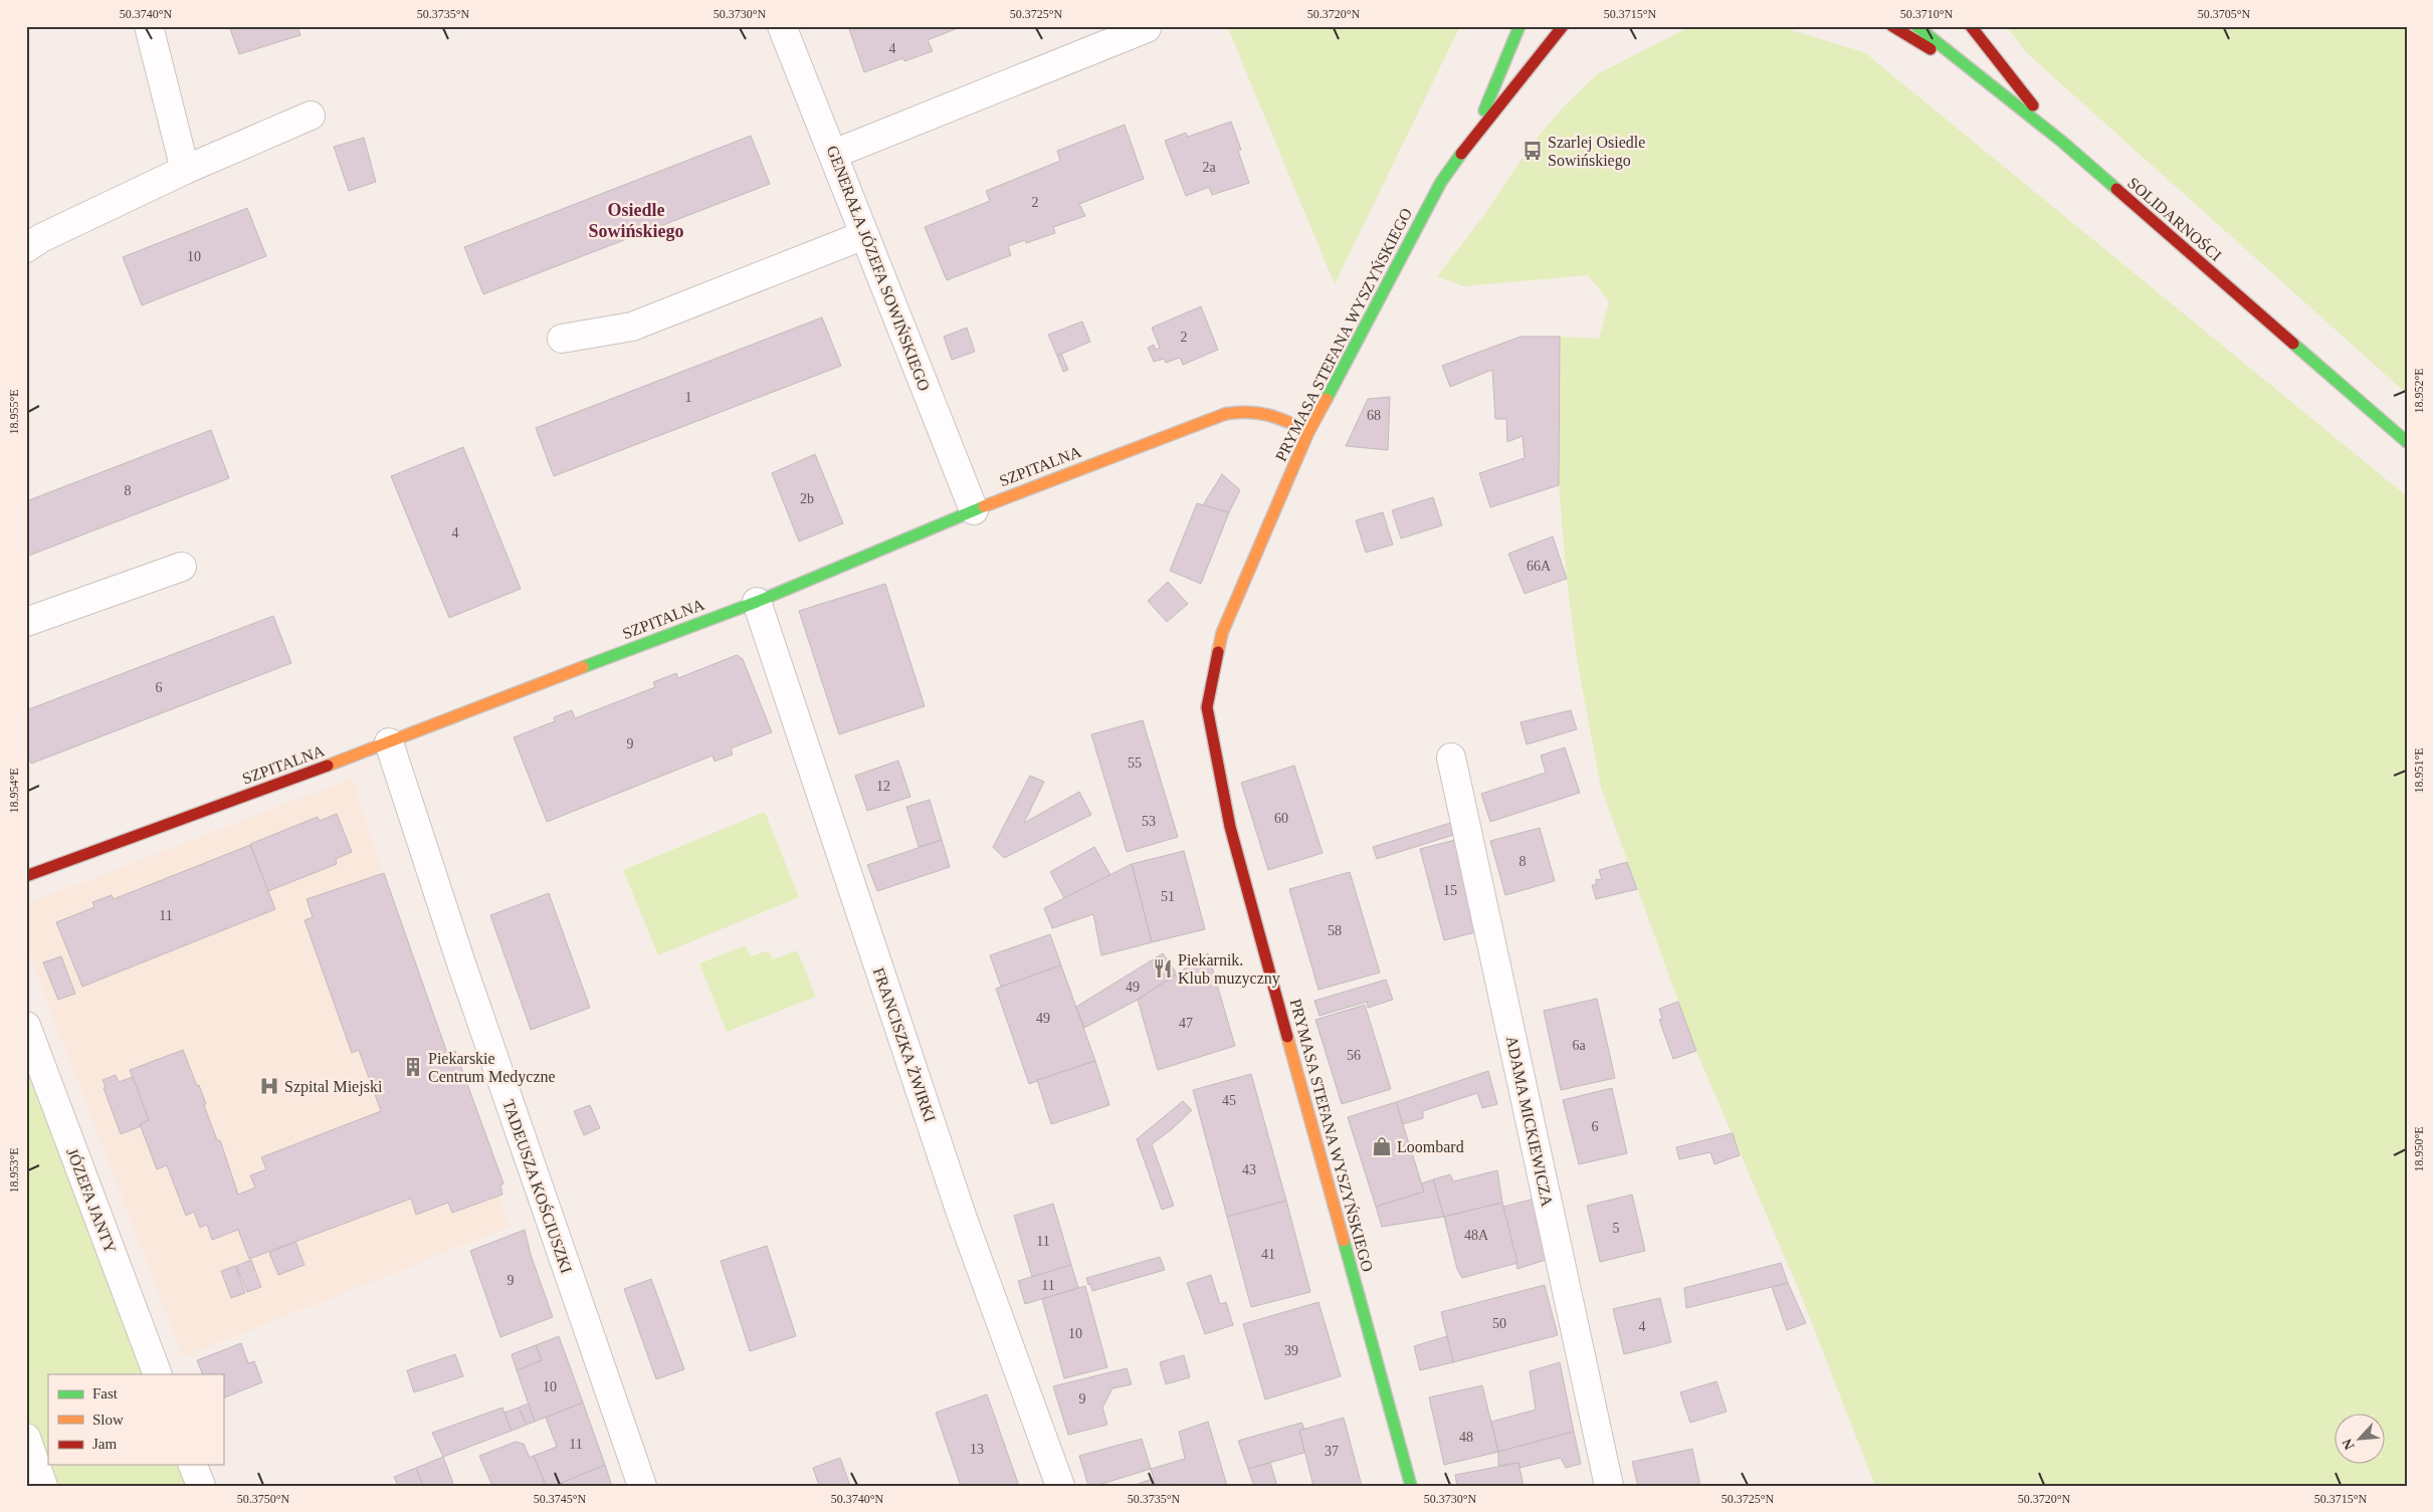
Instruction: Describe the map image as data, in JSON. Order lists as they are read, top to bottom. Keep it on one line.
{"streets":{"street":["SOLIDARNOŚCI","GENERAŁA JÓZEFA SOWIŃSKIEGO","PRYMASA STEFANA WYSZYŃSKIEGO","SZPITALNA","FRANCISZKA ŻWIRKI","ADAMA MICKIEWICZA","TADEUSZA KOŚCIUSZKI","JÓZEFA JANTY"]},"crossings":[["GENERAŁA JÓZEFA SOWIŃSKIEGO","SZPITALNA"],["PRYMASA STEFANA WYSZYŃSKIEGO","SZPITALNA"],["SZPITALNA","FRANCISZKA ŻWIRKI"],["SZPITALNA","TADEUSZA KOŚCIUSZKI"]],"districts":["Osiedle Sowińskiego"],"places":{"bus stop":["Szarlej Osiedle Sowińskiego"],"restaurant":["Piekarnik. Klub muzyczny"],"building":["Piekarskie Centrum Medyczne"],"hospital":["Szpital Miejski"],"shop":["Loombard"]},"house_numbers":["4","2a","2","10","2","1","68","8","2b","4","66A","6","9","55","12","60","53","8","15","51","11","58","49","49","47","6a","56","45","6","43","5","48A","11","41","9","11","50","4","10","39","10","9","48","11","13","37"],"legend":["Fast","Slow","Jam"],"north":"bottom left","coordinates":["50.3740°N","50.3735°N","50.3730°N","50.3725°N","50.3720°N","50.3715°N","50.3710°N","50.3705°N","18.952°E","18.955°E","18.951°E","18.954°E","18.950°E","18.953°E","50.3750°N","50.3745°N"]}
